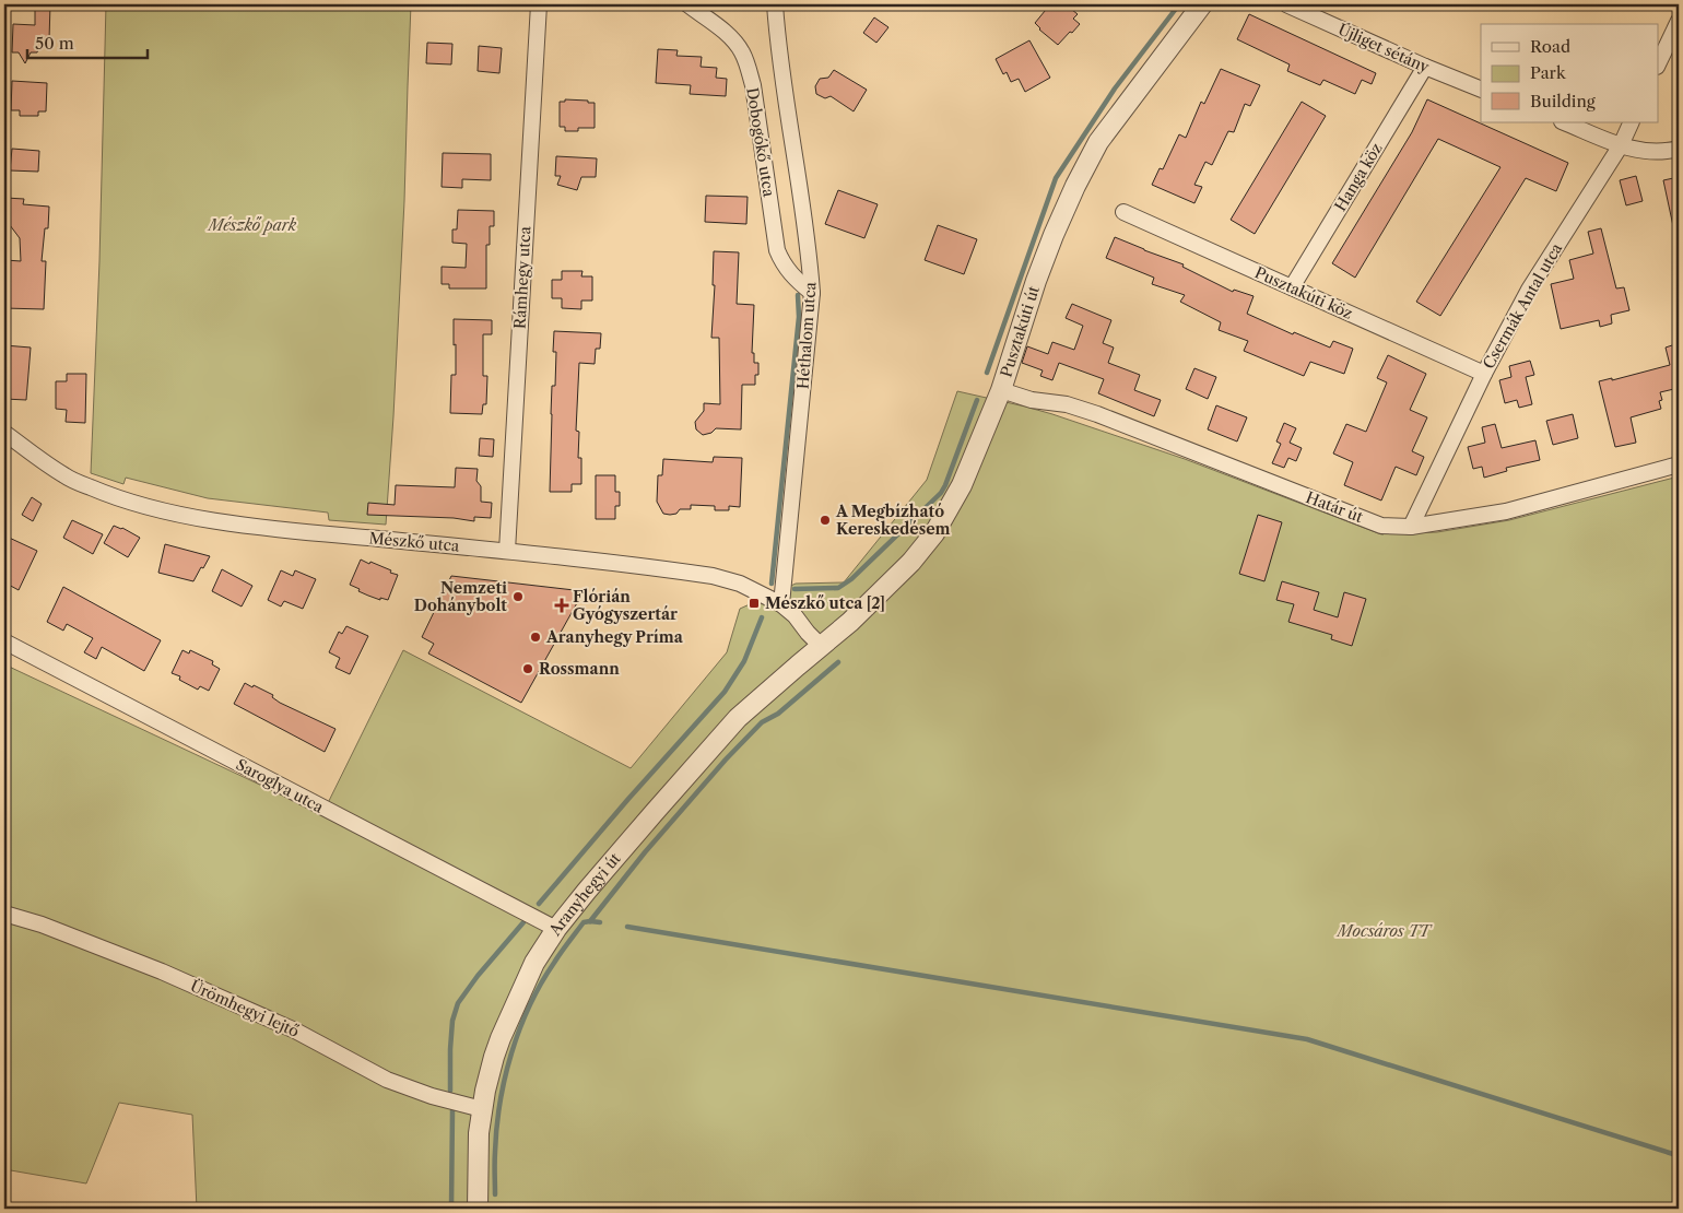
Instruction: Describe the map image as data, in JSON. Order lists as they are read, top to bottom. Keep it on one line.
{"streets":{"street":["Újliget sétány","Dobogókő utca","Hanga köz","Rámhegy utca","Pusztakúti köz","Csermák Antal utca","Pusztakúti út","Héthalom utca","Határ út","Mészkő utca","Saroglya utca","Aranyhegyi út","Ürömhegyi lejtő"]},"crossings":[["Újliget sétány","Hanga köz"],["Dobogókő utca","Héthalom utca"],["Hanga köz","Pusztakúti köz"],["Rámhegy utca","Mészkő utca"],["Pusztakúti köz","Csermák Antal utca"],["Csermák Antal utca","Határ út"],["Pusztakúti út","Határ út"],["Pusztakúti út","Mészkő utca"],["Pusztakúti út","Aranyhegyi út"],["Héthalom utca","Mészkő utca"],["Mészkő utca","Aranyhegyi út"],["Saroglya utca","Aranyhegyi út"],["Aranyhegyi út","Ürömhegyi lejtő"]],"parks":["Mészkő park","Mocsáros TT"],"places":{"other":["A Megbízható Kereskedésem","Nemzeti Dohánybolt","Aranyhegy Príma","Rossmann"],"transit":["Mészkő utca [2]"],"health":["Flórián Gyógyszertár"]},"legend":["Road","Park","Building"],"scale_bar":"50 m"}
